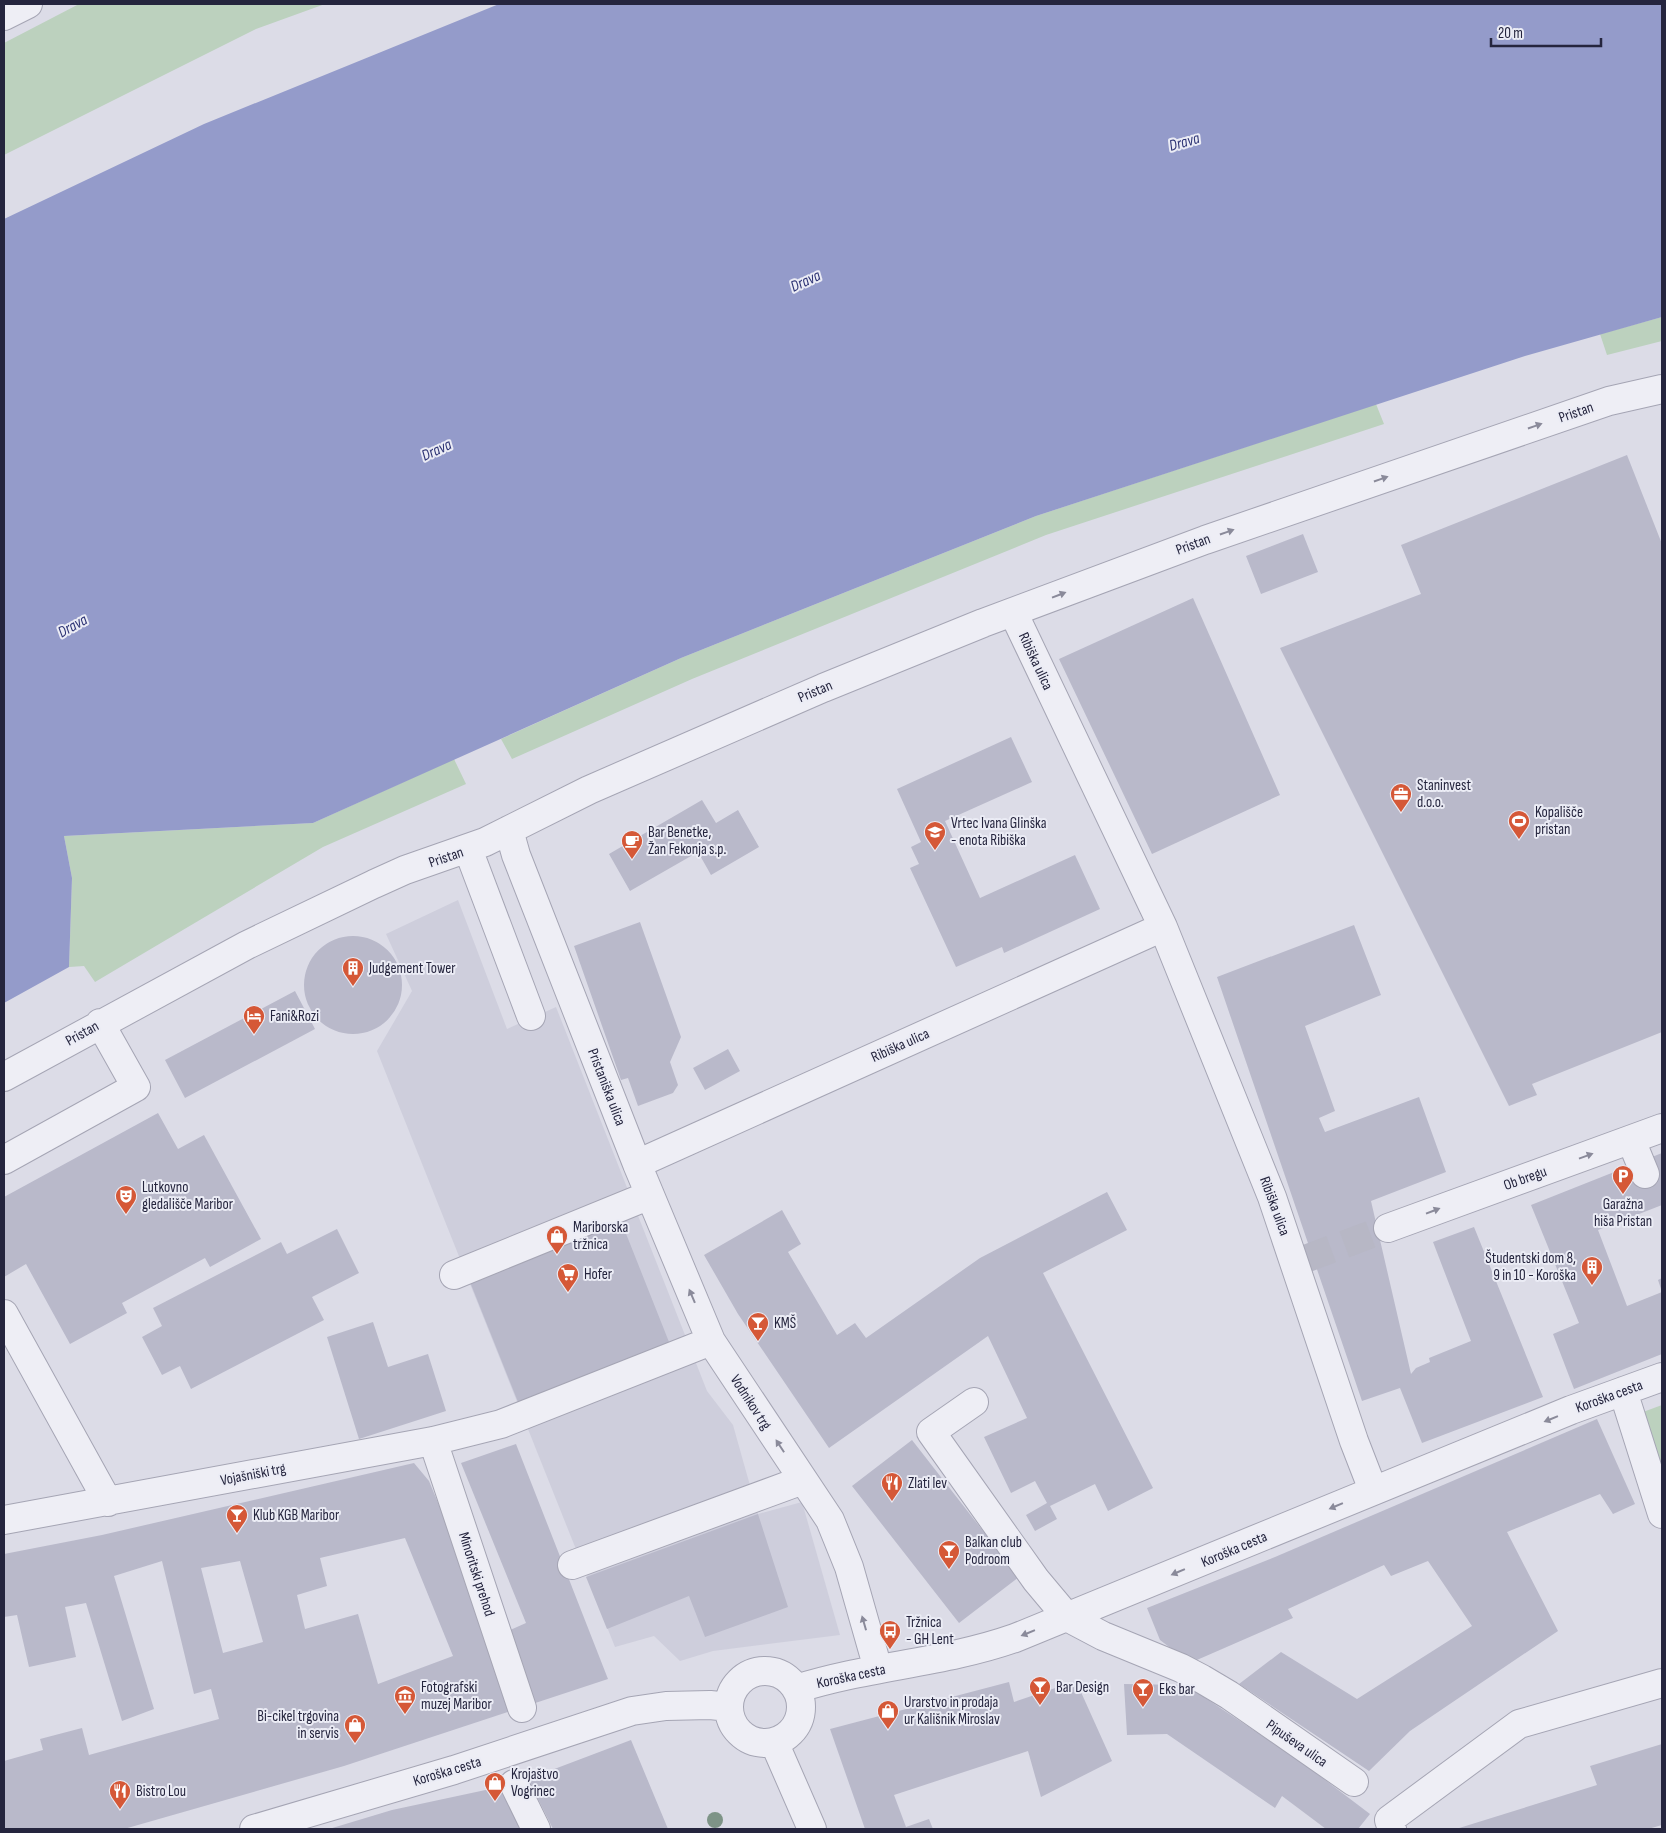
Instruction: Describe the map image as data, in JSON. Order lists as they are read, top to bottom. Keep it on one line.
{"streets":{"street":["Pristan","Ribiška ulica","Pristaniška ulica","Ob bregu","Koroška cesta","Vodnikov trg","Vojašniški trg","Minoritski prehod","Pipuševa ulica"]},"crossings":[["Pristan","Ribiška ulica"],["Pristan","Pristaniška ulica"],["Ribiška ulica","Pristaniška ulica"],["Ribiška ulica","Koroška cesta"],["Pristaniška ulica","Vodnikov trg"],["Pristaniška ulica","Vojašniški trg"],["Koroška cesta","Vodnikov trg"],["Koroška cesta","Pipuševa ulica"],["Vodnikov trg","Vojašniški trg"],["Vojašniški trg","Minoritski prehod"]],"one_way":["Pristan","Ob bregu","Koroška cesta","Vodnikov trg"],"water":["Drava"],"places":{"office":["Staninvest d.o.o."],"sports":["Kopališče pristan"],"school or university":["Vrtec Ivana Glinška - enota Ribiška"],"cafe":["Bar Benetke, Žan Fekonja s.p."],"building":["Judgement Tower","Študentski dom 8, 9 in 10 - Koroška"],"hotel":["Fani&Rozi"],"parking":["Garažna hiša Pristan"],"theatre":["Lutkovno gledališče Maribor"],"shop":["Mariborska tržnica","Urarstvo in prodaja ur Kališnik Miroslav","Bi-cikel trgovina in servis","Krojaštvo Vogrinec"],"supermarket":["Hofer"],"bar":["KMŠ","Klub KGB Maribor","Balkan club Podroom","Bar Design","Eks bar"],"restaurant":["Zlati lev","Bistro Lou"],"bus stop":["Tržnica - GH Lent"],"museum":["Fotografski muzej Maribor"]},"scale_bar":"20 m"}
